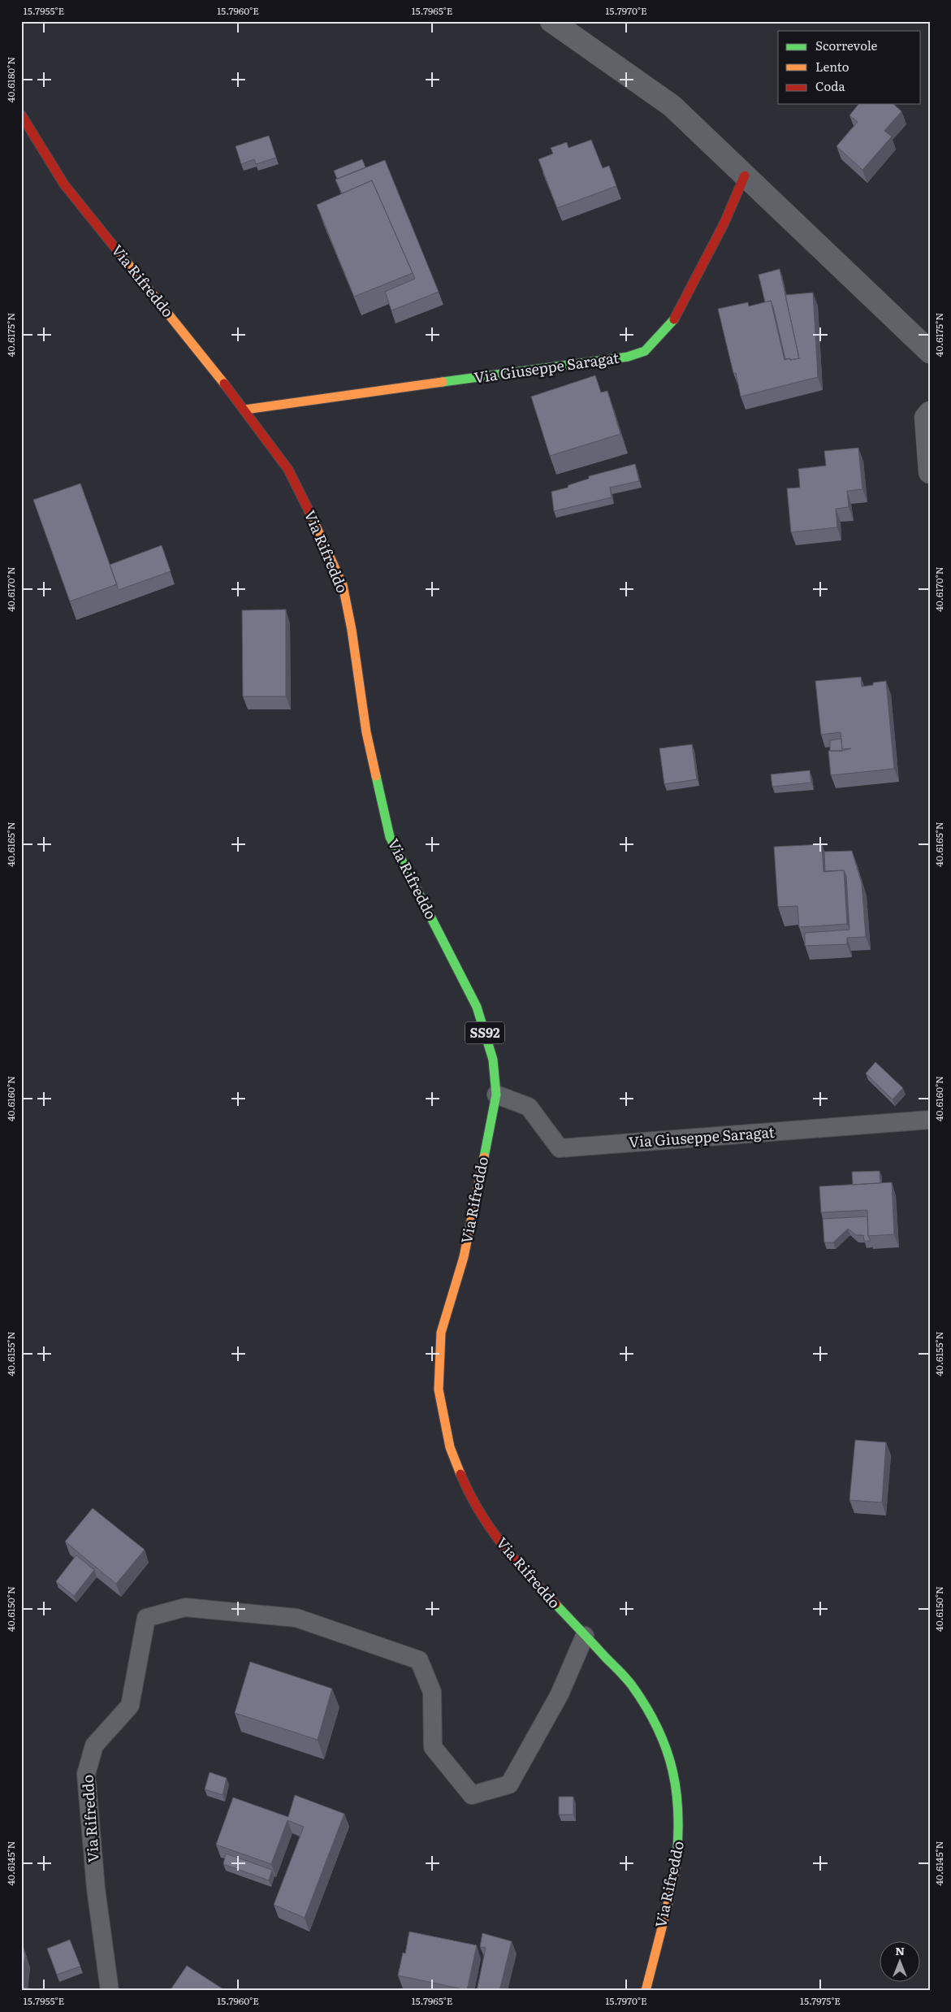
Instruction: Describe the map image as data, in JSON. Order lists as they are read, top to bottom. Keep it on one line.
{"streets":{"main road":["Via Rifreddo","Via Giuseppe Saragat","SS92"]},"crossings":[["Via Rifreddo","Via Giuseppe Saragat"]],"legend":["Scorrevole","Lento","Coda"],"north":"top","coordinates":["15.7955°E","15.7960°E","15.7965°E","15.7970°E","40.6180°N","40.6175°N","40.6170°N","40.6165°N","40.6160°N","40.6155°N","40.6150°N","40.6145°N","15.7975°E"]}
